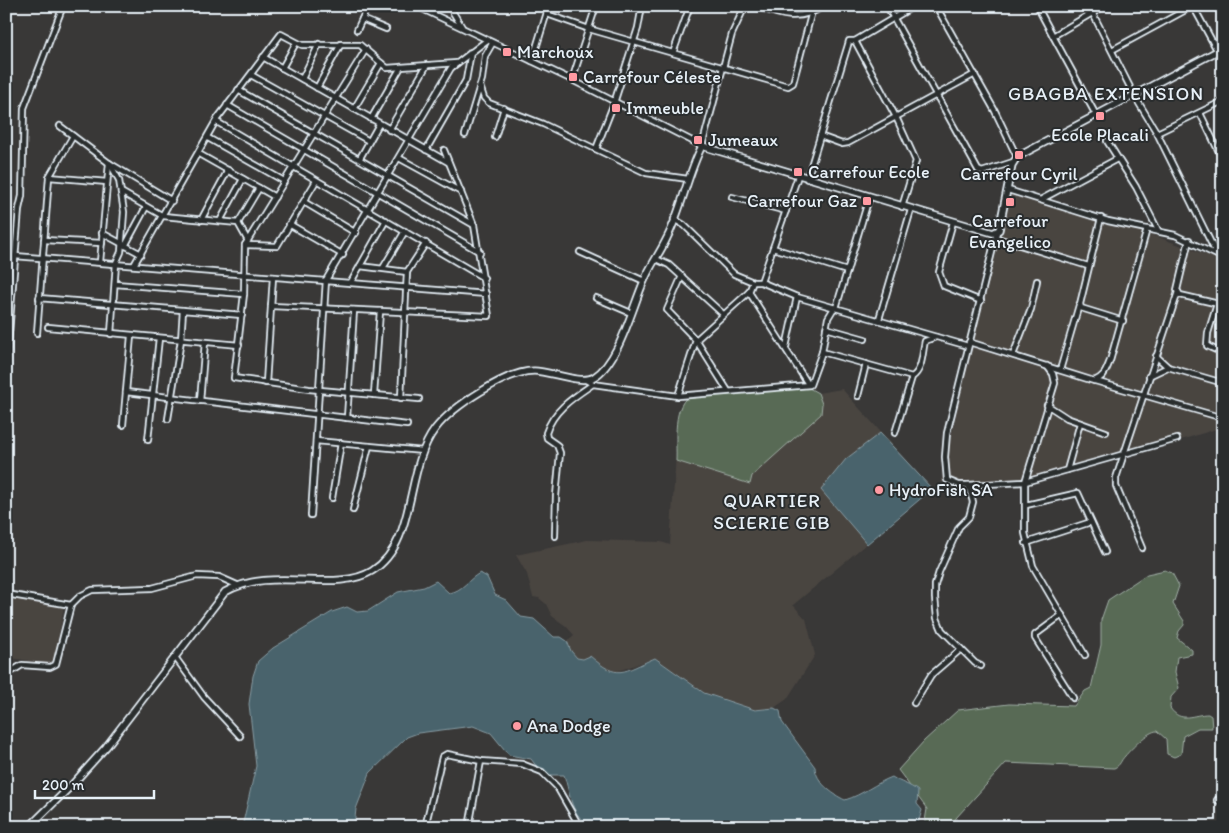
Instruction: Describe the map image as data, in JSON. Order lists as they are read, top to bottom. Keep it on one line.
{"districts":["GBAGBA EXTENSION","QUARTIER SCIERIE GIB"],"places":{"transit":["Marchoux","Carrefour Céleste","Immeuble","Ecole Placali","Jumeaux","Carrefour Cyril","Carrefour Ecole","Carrefour Gaz","Carrefour Evangelico"],"other":["HydroFish SA","Ana Dodge"]},"scale_bar":"200 m"}
